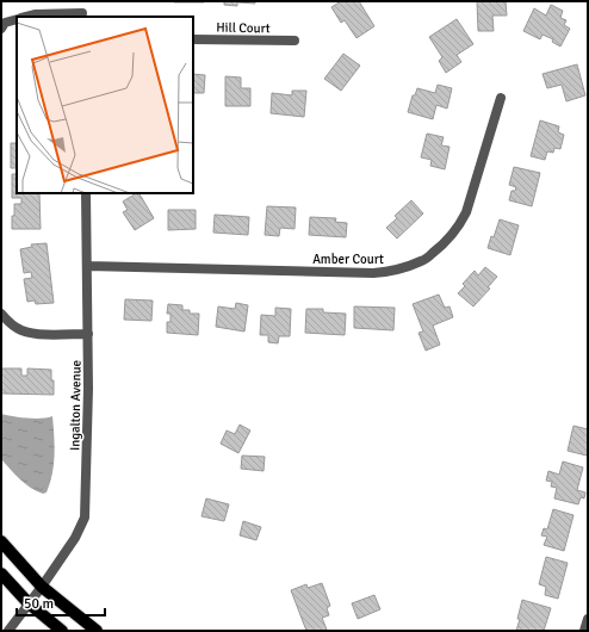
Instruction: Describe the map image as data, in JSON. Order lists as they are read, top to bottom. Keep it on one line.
{"streets":{"street":["Hill Court","Amber Court","Ingalton Avenue"]},"crossings":[["Amber Court","Ingalton Avenue"]],"scale_bar":"50 m"}
